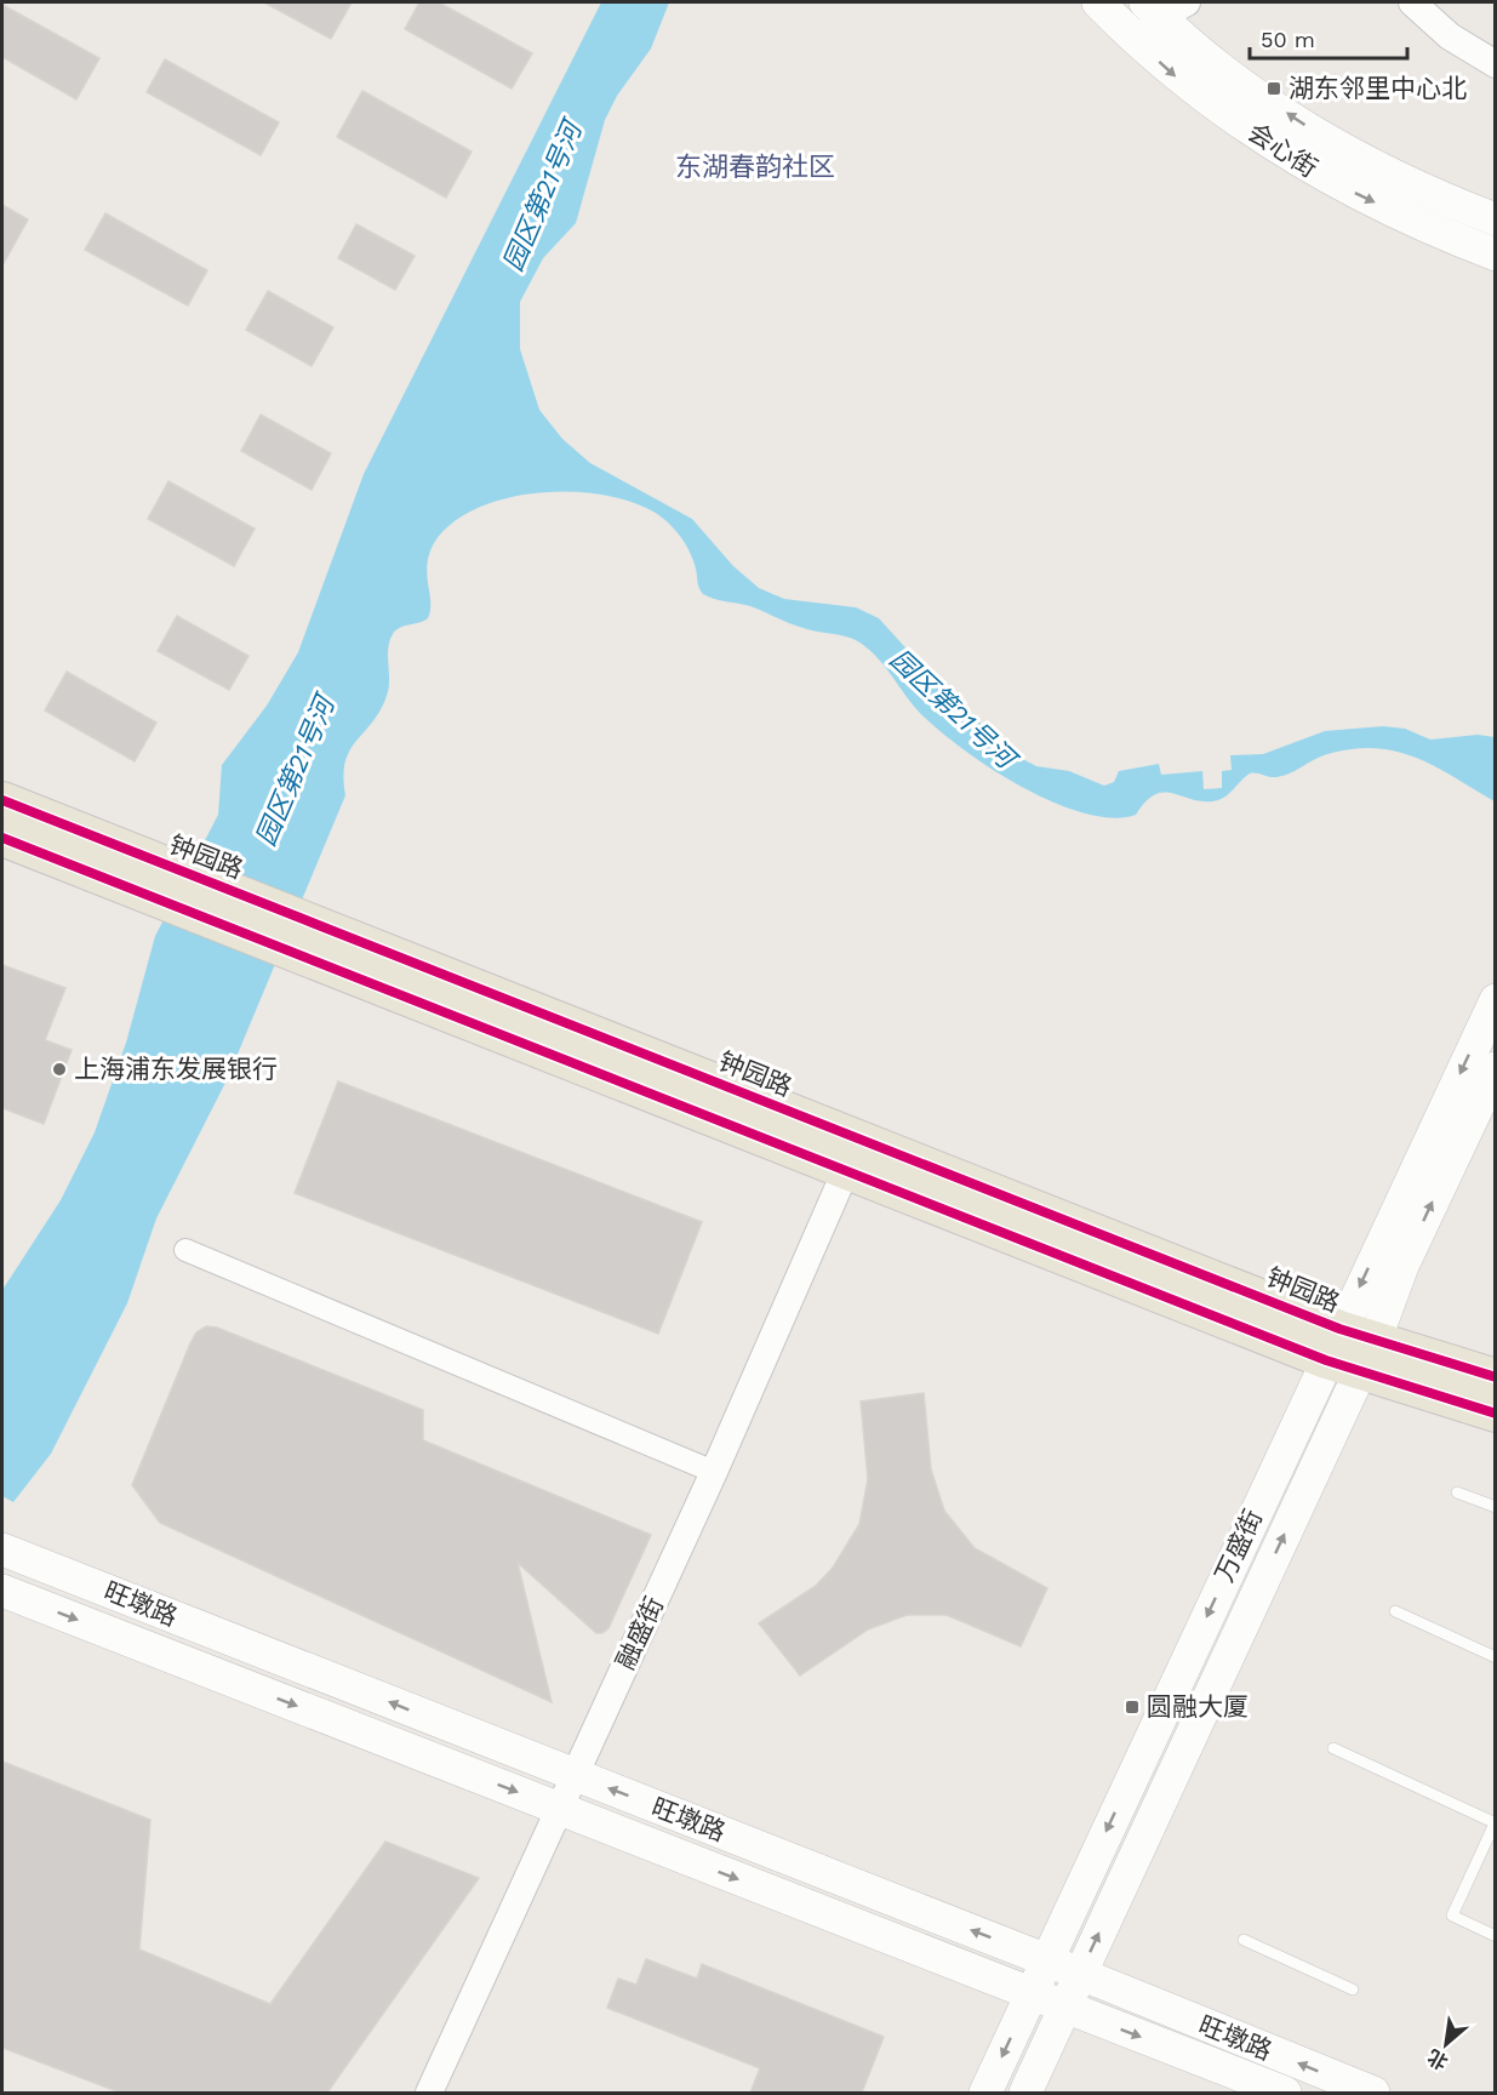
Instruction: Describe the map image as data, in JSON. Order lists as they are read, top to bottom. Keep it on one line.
{"streets":{"main road":["会心街","钟园路","万盛街","旺墩路"],"street":["融盛街"]},"crossings":[["钟园路","万盛街"],["钟园路","融盛街"],["万盛街","旺墩路"],["旺墩路","融盛街"]],"districts":["东湖春韵社区"],"water":["园区第21号河"],"places":{"transit":["湖东邻里中心北","圆融大厦"],"other":["上海浦东发展银行"]},"scale_bar":"50 m","north":"bottom left"}
